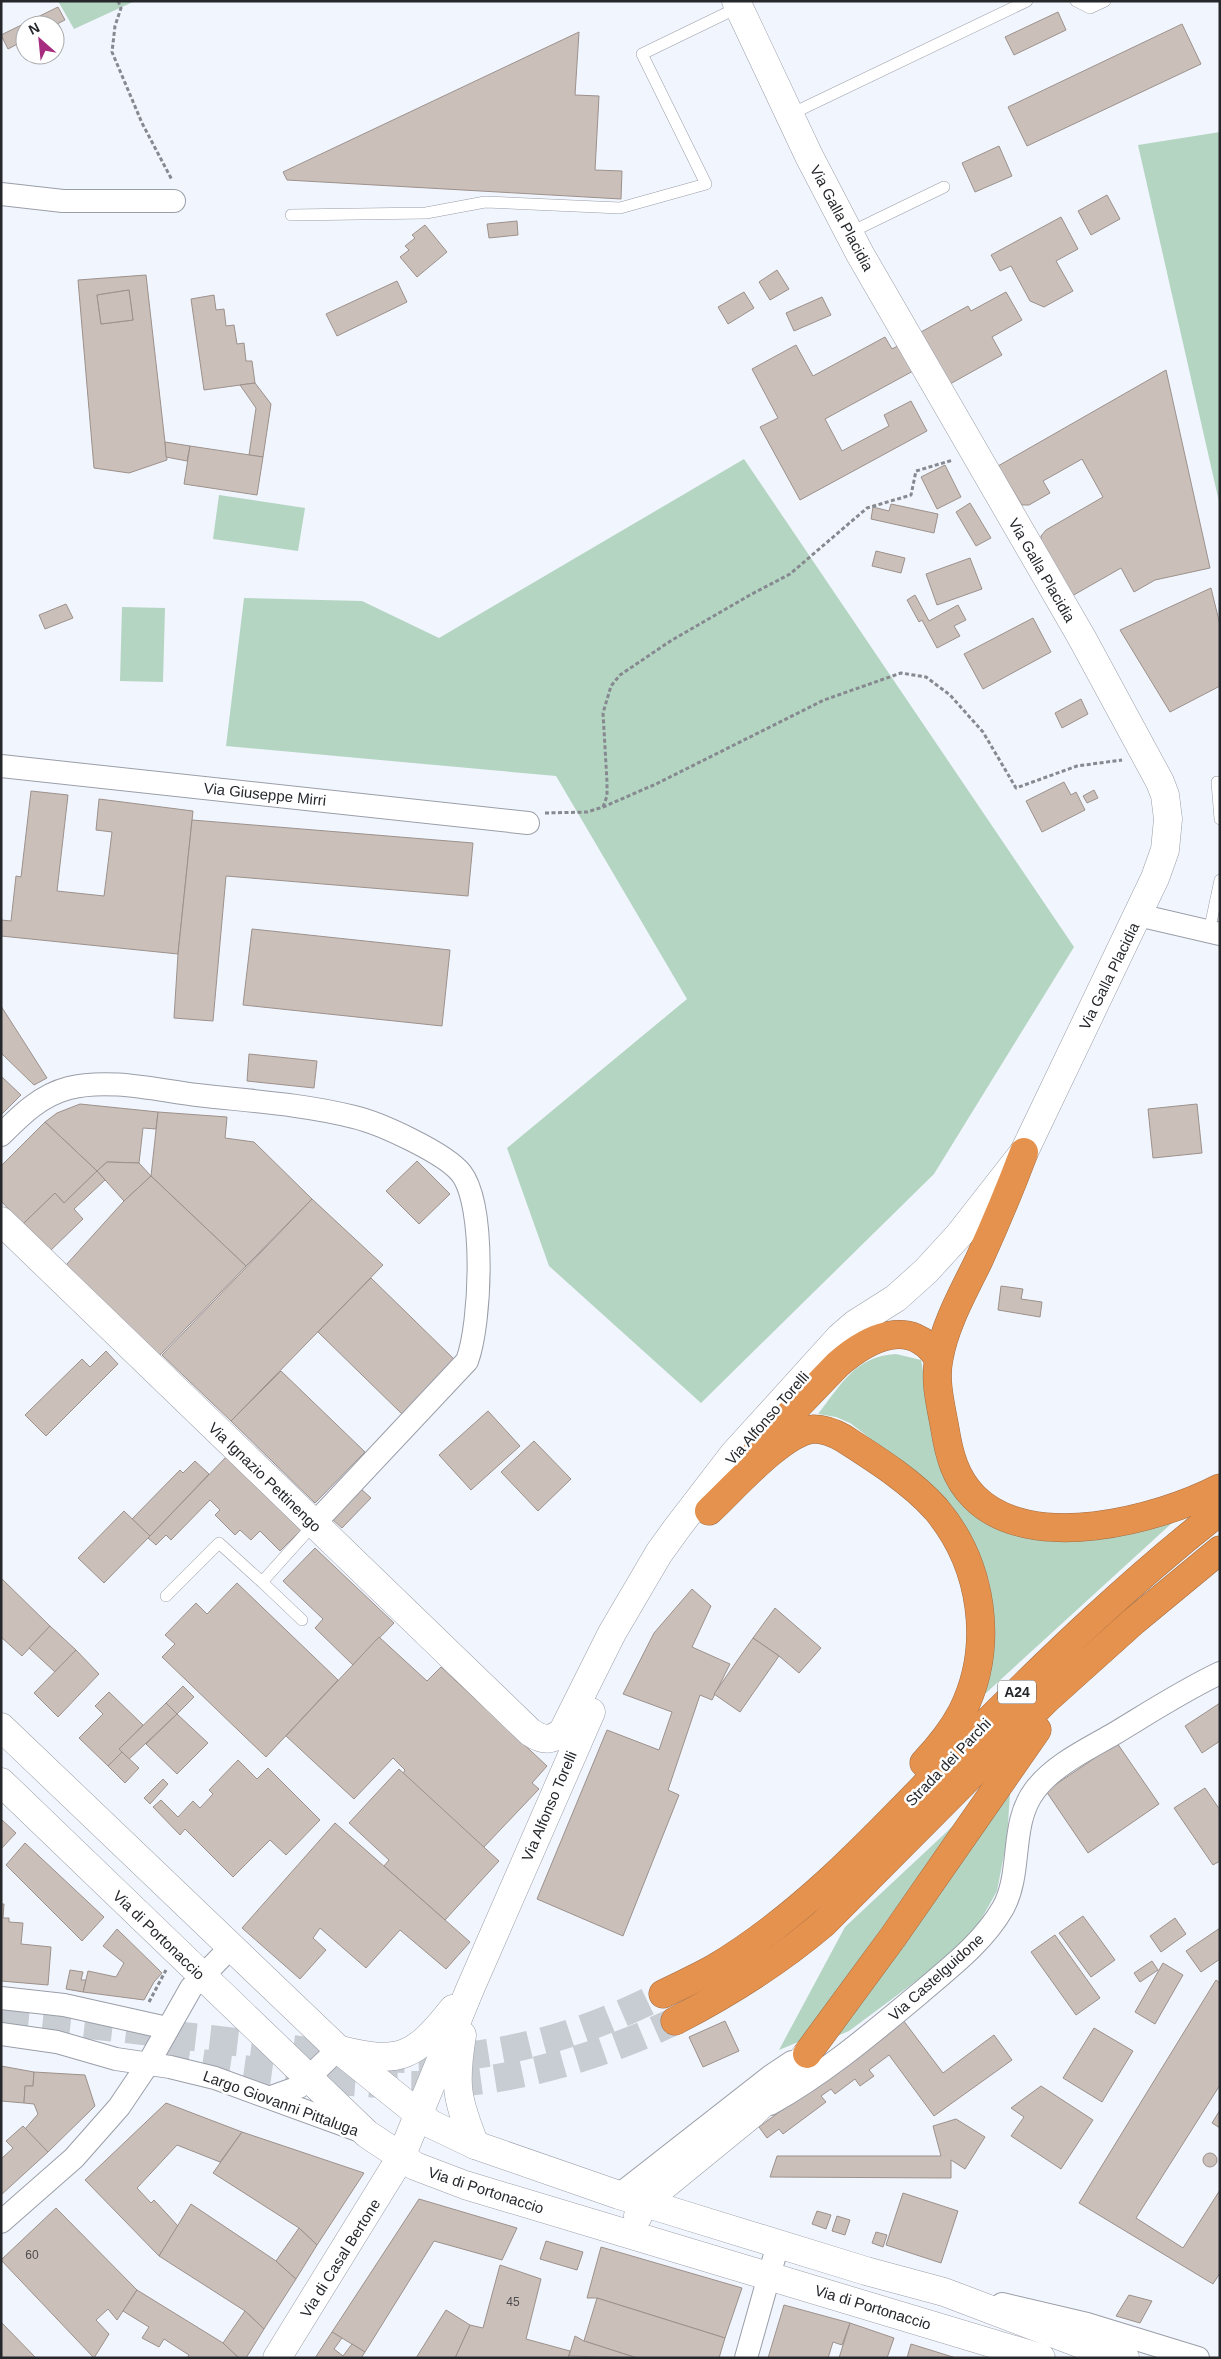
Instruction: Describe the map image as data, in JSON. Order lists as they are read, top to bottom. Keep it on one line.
{"streets":{"highway":["A24","Strada dei Parchi"],"main road":["Via Galla Placidia","Via Alfonso Torelli","Via Ignazio Pettinengo","Via di Portonaccio","Via di Casal Bertone"],"street":["Via Giuseppe Mirri","Via Castelguidone","Largo Giovanni Pittaluga"]},"crossings":[["Via Galla Placidia","Via Alfonso Torelli"],["Via Alfonso Torelli","Via Ignazio Pettinengo"],["Via Alfonso Torelli","Via di Casal Bertone"],["Via di Portonaccio","Largo Giovanni Pittaluga"],["Via di Portonaccio","Via di Casal Bertone"]],"house_numbers":["60","45"],"north":"top left"}
